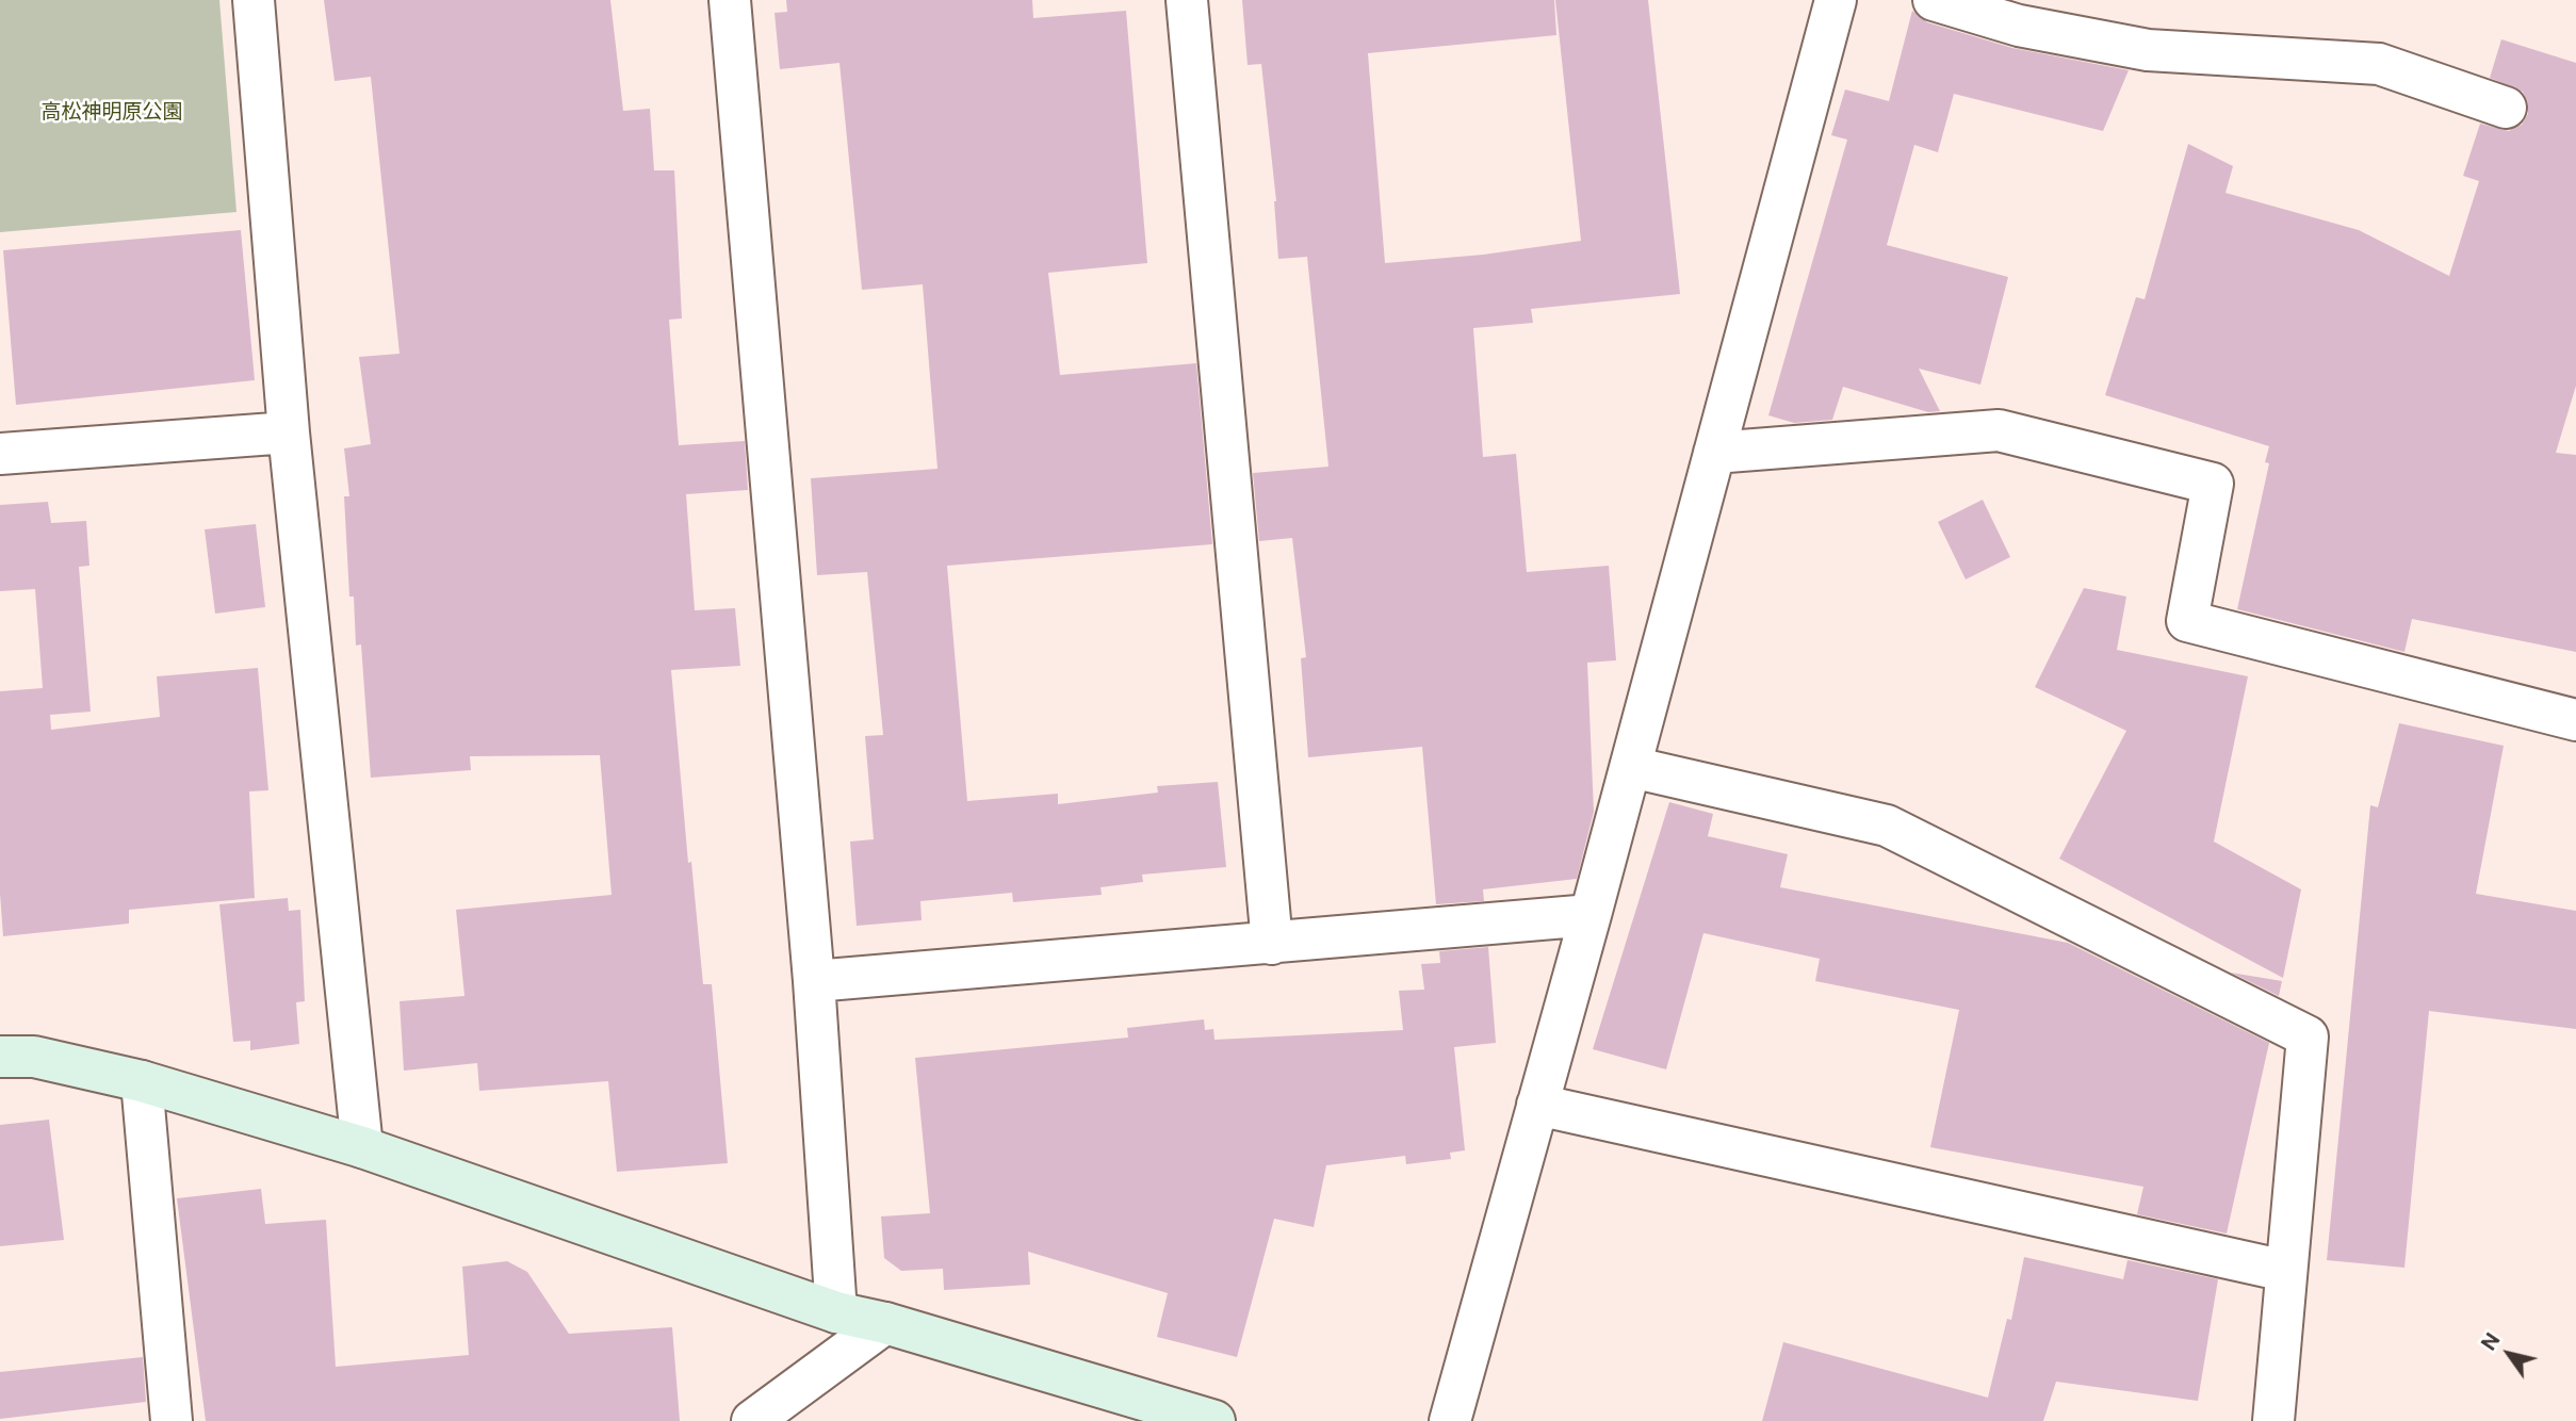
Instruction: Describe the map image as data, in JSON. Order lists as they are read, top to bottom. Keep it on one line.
{"parks":["高松神明原公園"],"north":"top left"}
